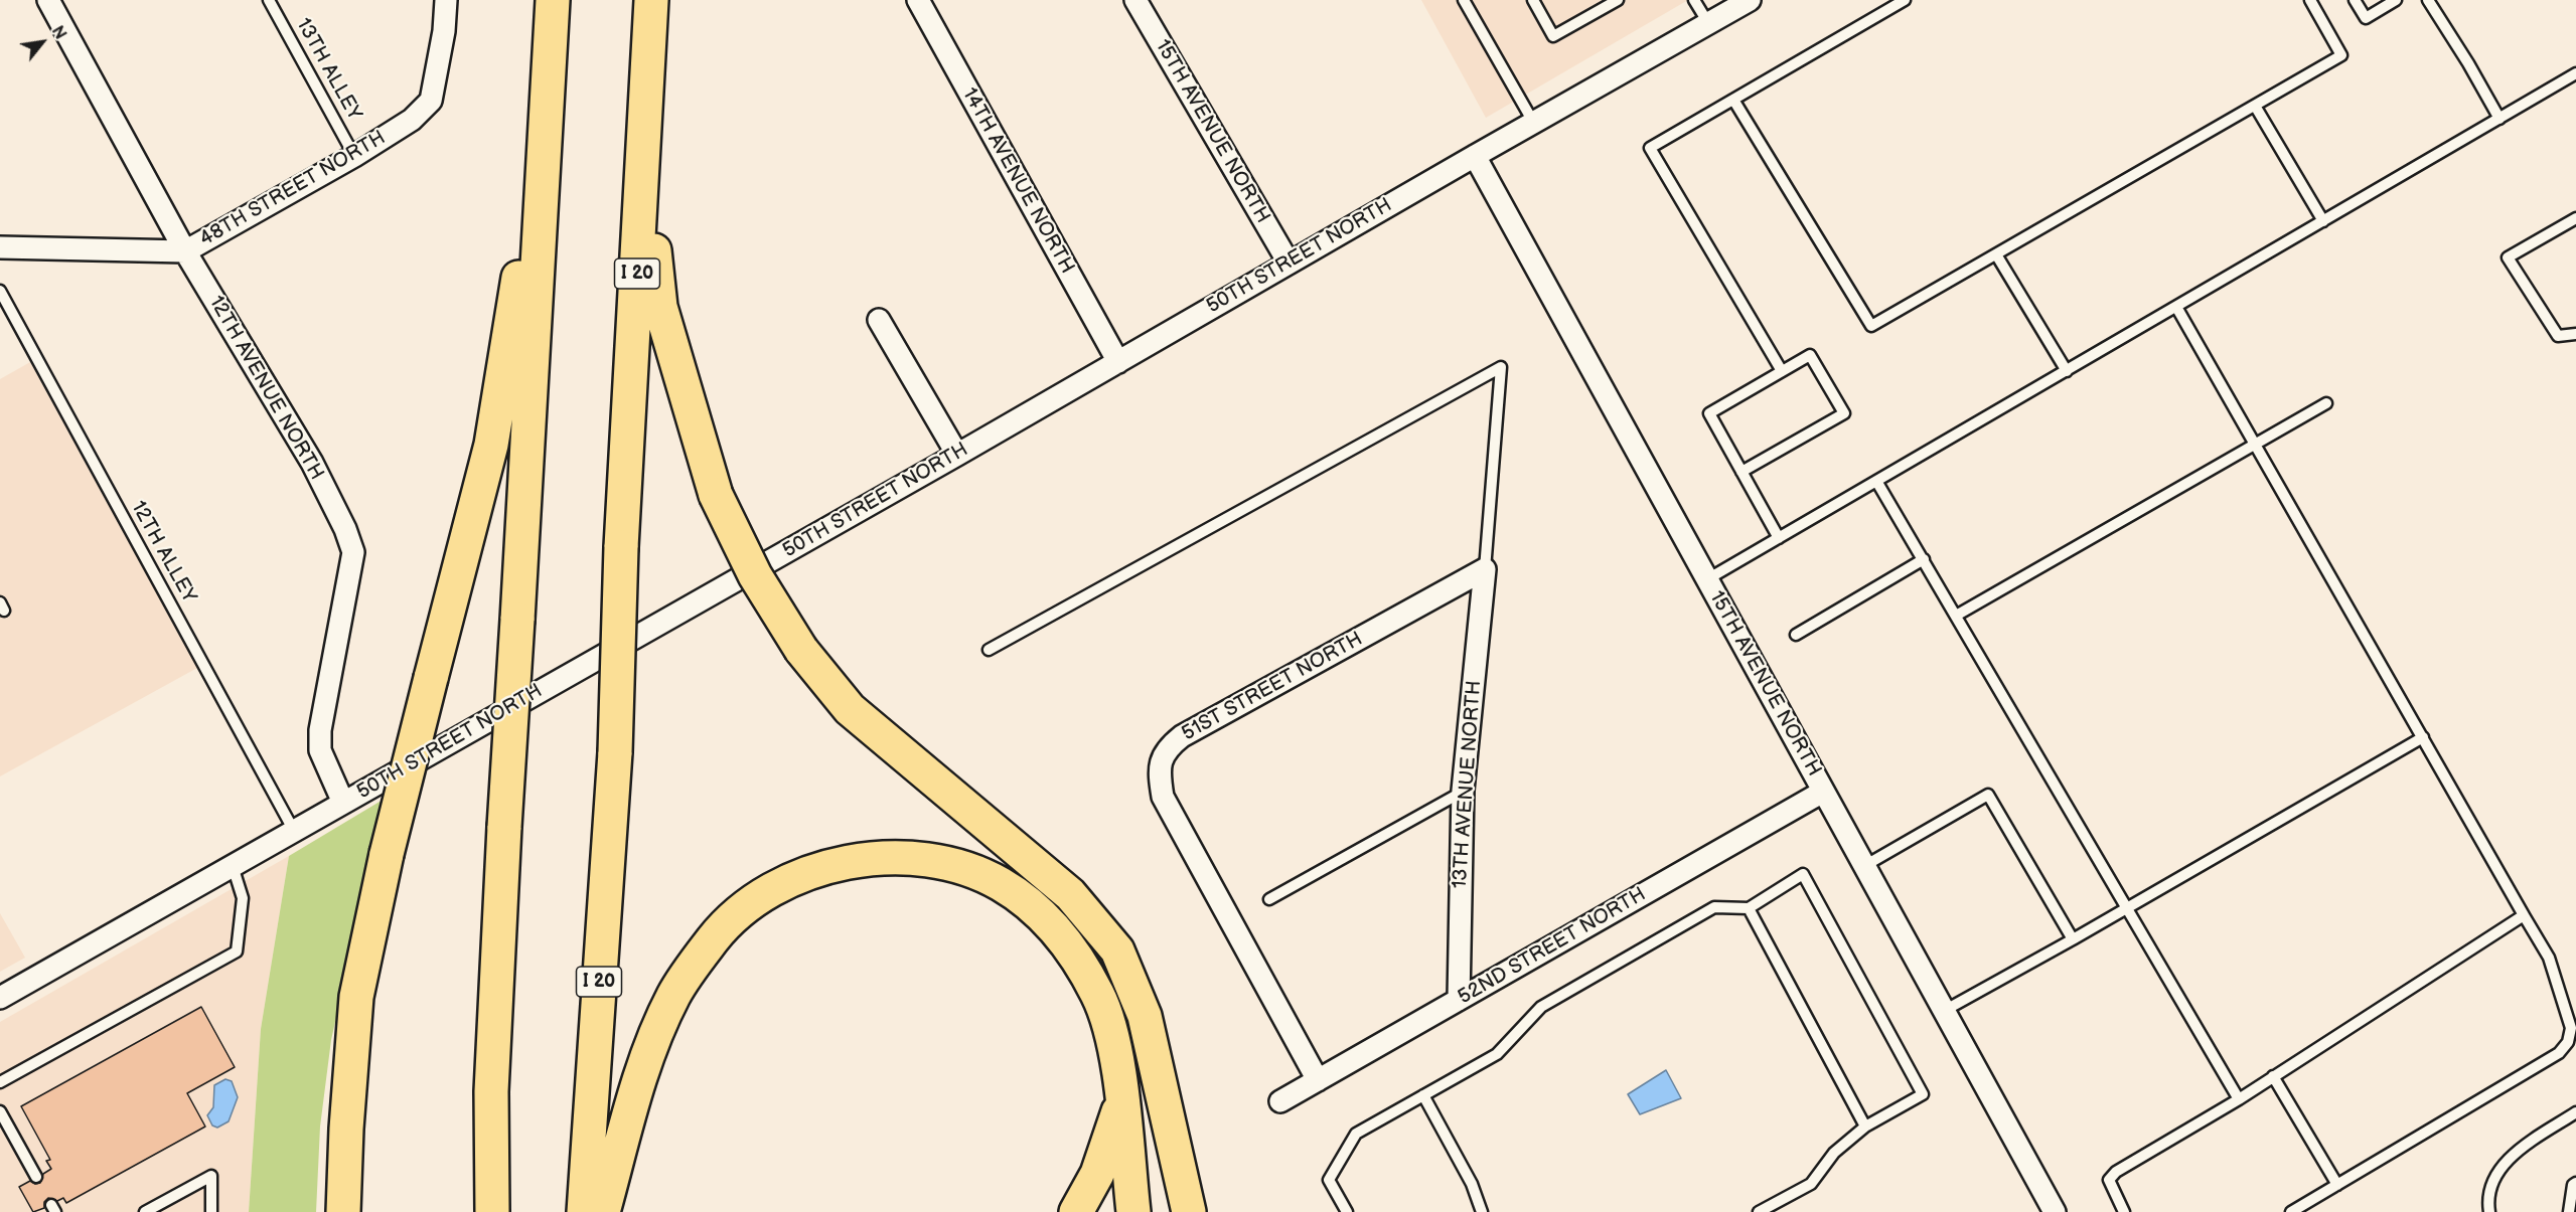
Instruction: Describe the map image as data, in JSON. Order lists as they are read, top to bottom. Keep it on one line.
{"streets":{"highway":["I 20"],"street":["15TH AVENUE NORTH","14TH AVENUE NORTH","48TH STREET NORTH","50TH STREET NORTH","12TH AVENUE NORTH","51ST STREET NORTH","13TH AVENUE NORTH","52ND STREET NORTH"],"lane":["13TH ALLEY","12TH ALLEY"]},"crossings":[["13TH ALLEY","48TH STREET NORTH"],["15TH AVENUE NORTH","50TH STREET NORTH"],["15TH AVENUE NORTH","52ND STREET NORTH"],["14TH AVENUE NORTH","50TH STREET NORTH"],["48TH STREET NORTH","12TH AVENUE NORTH"],["50TH STREET NORTH","12TH AVENUE NORTH"],["50TH STREET NORTH","12TH ALLEY"],["51ST STREET NORTH","13TH AVENUE NORTH"],["51ST STREET NORTH","52ND STREET NORTH"],["13TH AVENUE NORTH","52ND STREET NORTH"]],"north":"top right"}
